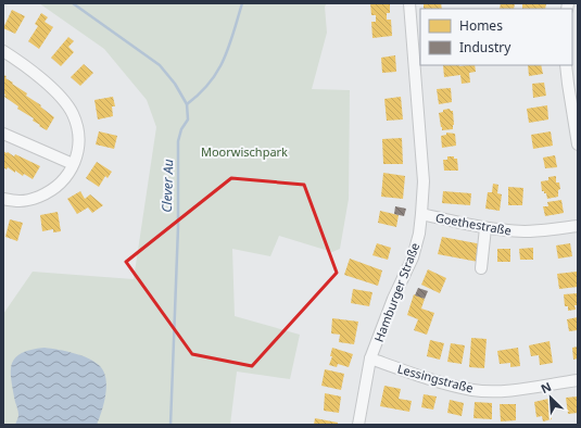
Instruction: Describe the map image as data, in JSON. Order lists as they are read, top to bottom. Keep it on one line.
{"streets":{"street":["Goethestraße","Hamburger Straße","Lessingstraße"]},"crossings":[["Goethestraße","Hamburger Straße"],["Hamburger Straße","Lessingstraße"]],"water":["Clever Au"],"parks":["Moorwischpark"],"legend":["Homes","Industry"],"north":"top left"}
